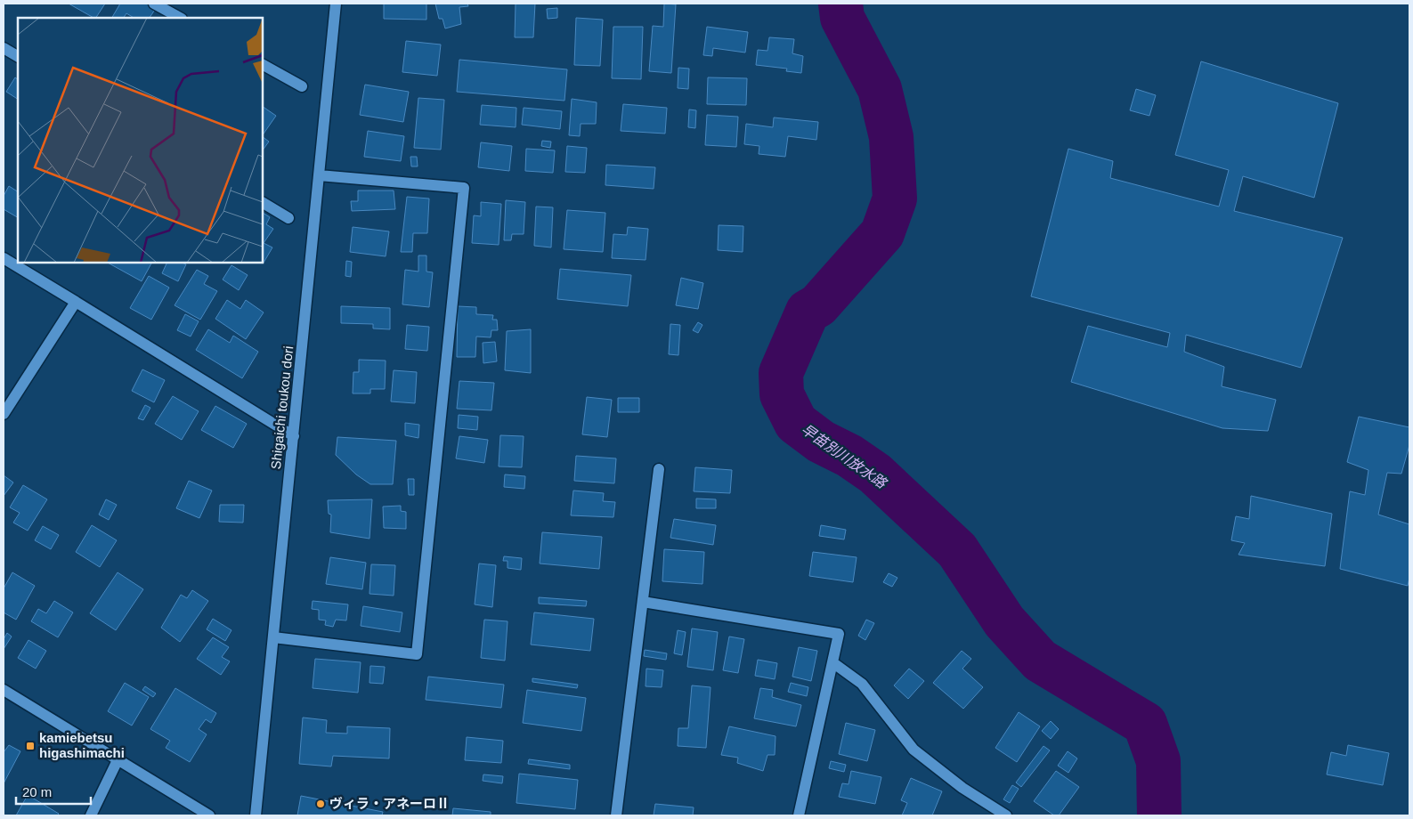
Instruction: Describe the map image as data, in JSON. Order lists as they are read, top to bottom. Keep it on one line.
{"streets":{"street":["Shigaichi toukou dori"]},"water":["早苗別川放水路"],"places":{"transit":["kamiebetsu higashimachi"],"other":["ヴィラ・アネーロⅡ"]},"scale_bar":"20 m"}
